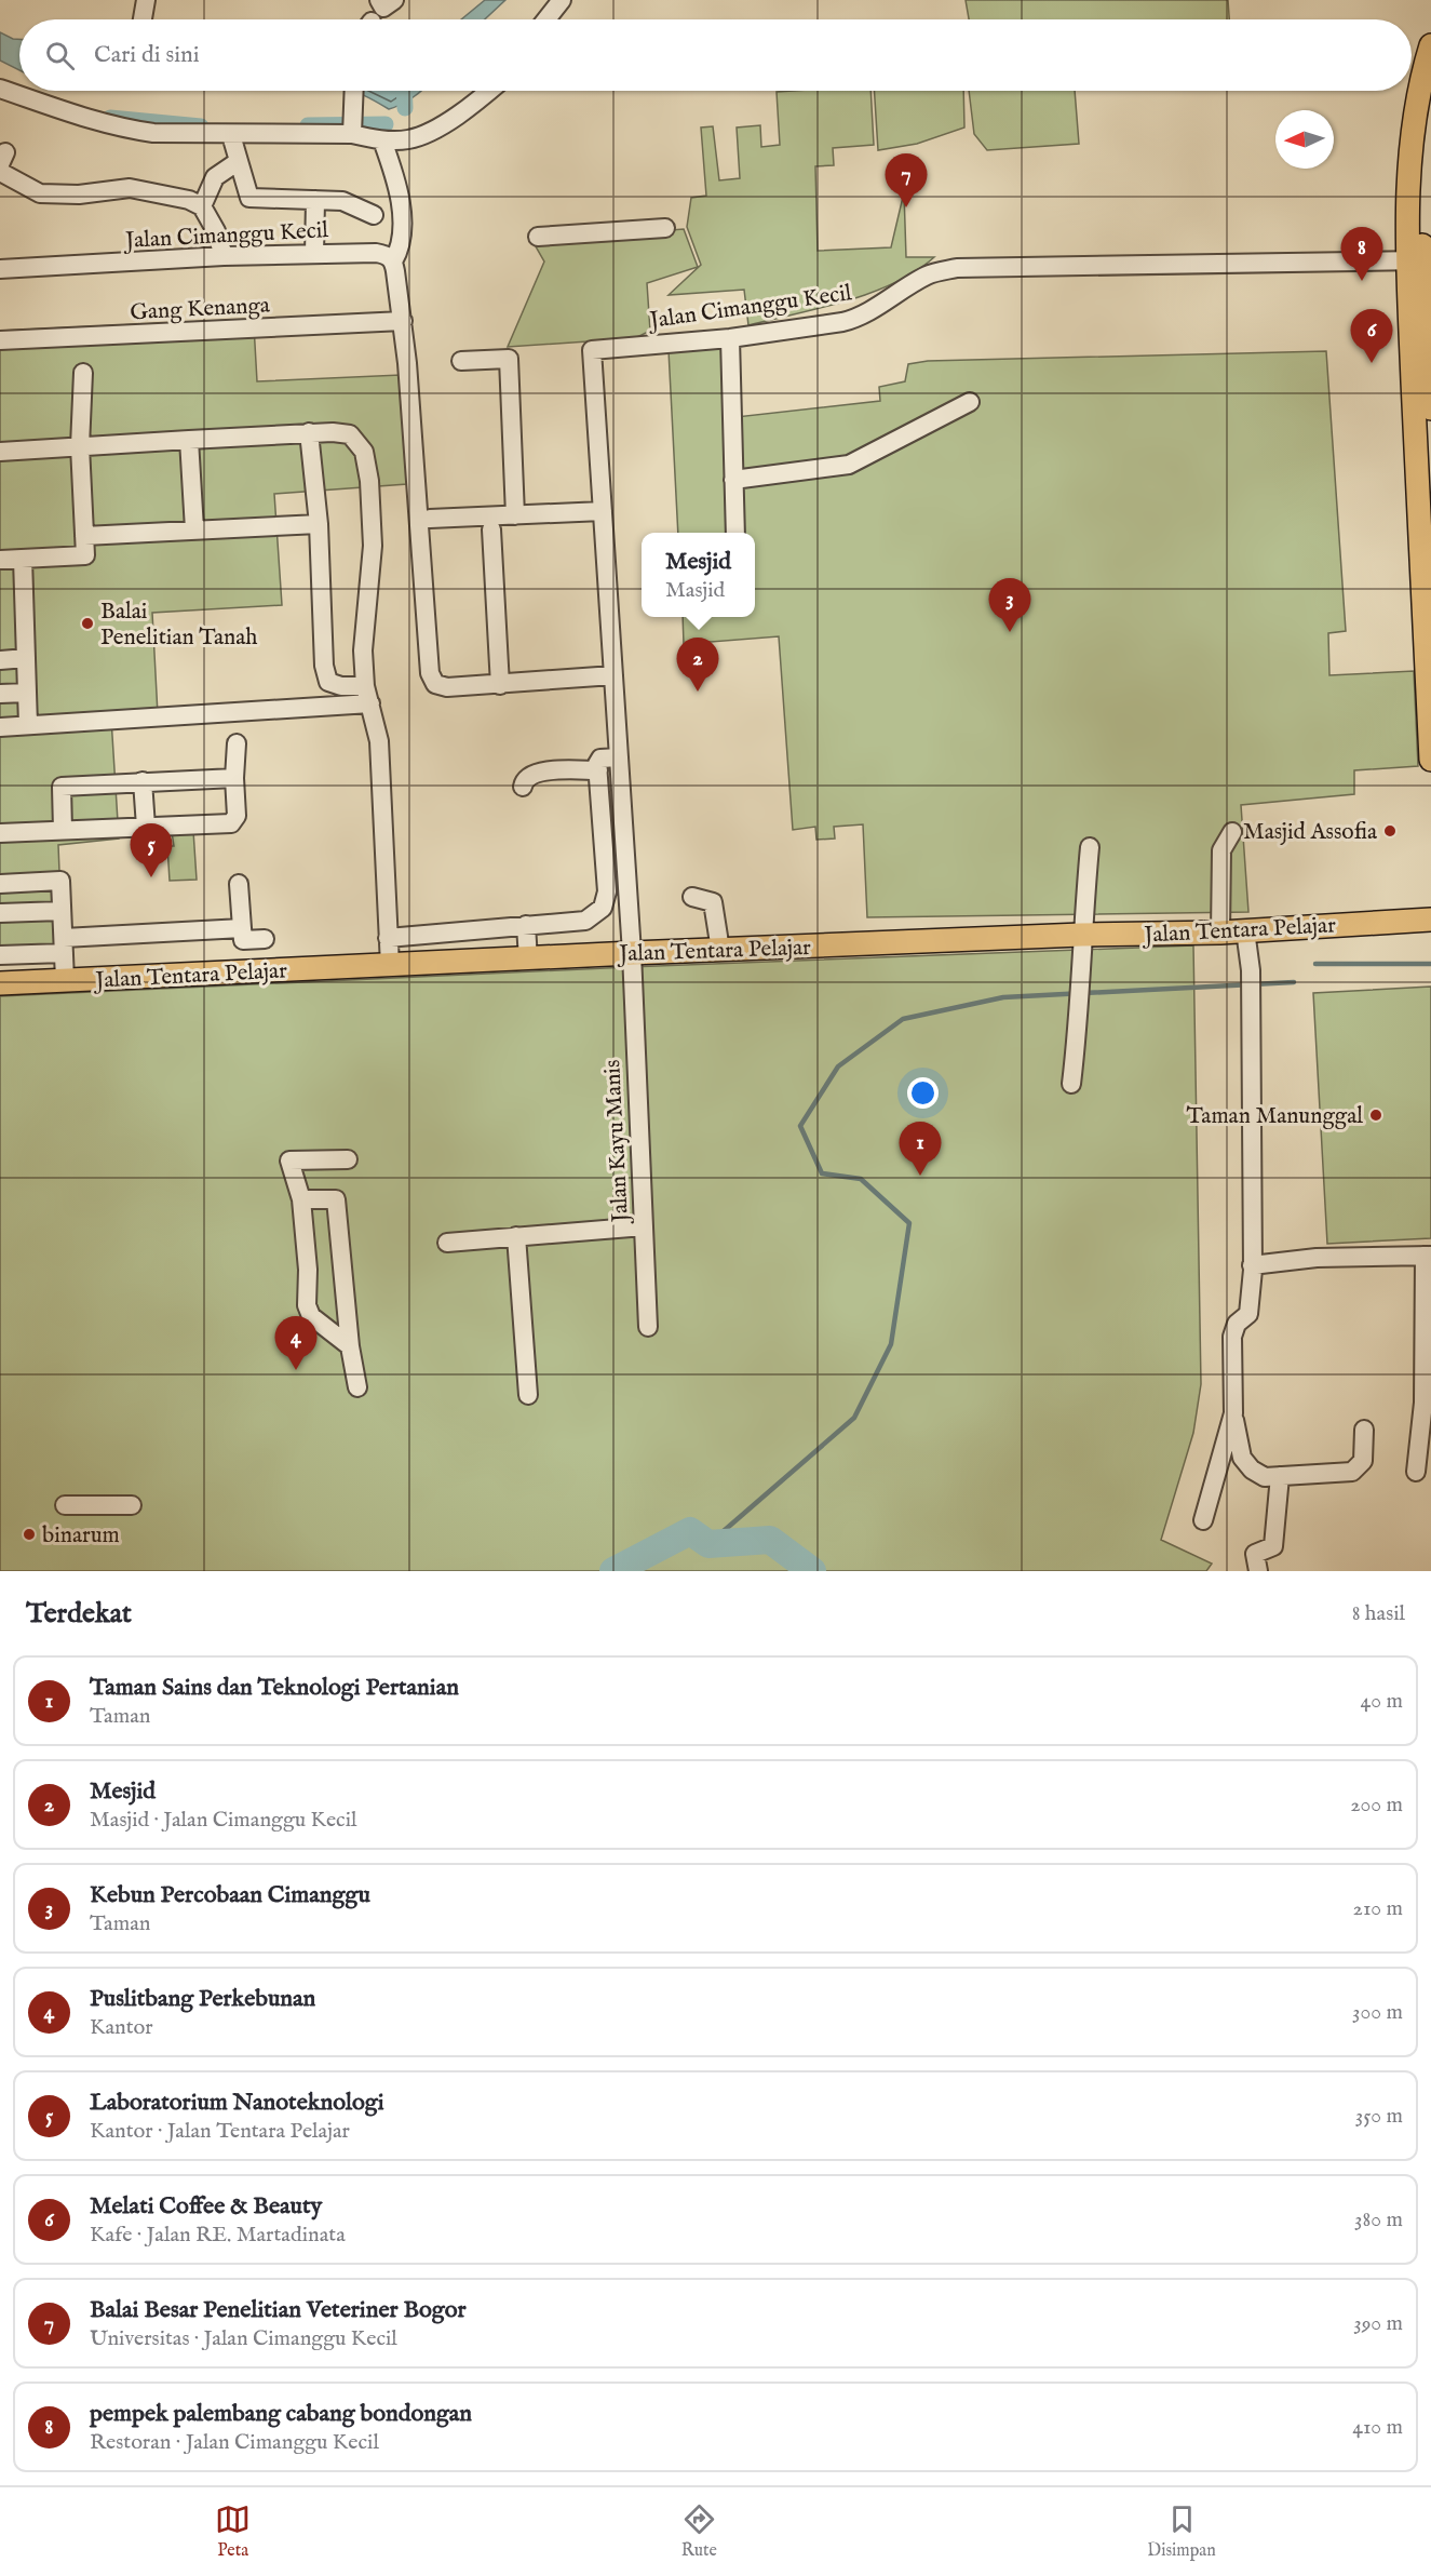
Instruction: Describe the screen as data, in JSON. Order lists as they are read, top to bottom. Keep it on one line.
{"streets":{"main road":["Jalan Tentara Pelajar"],"street":["Jalan Cimanggu Kecil","Gang Kenanga","Jalan Kayu Manis"]},"crossings":[["Jalan Cimanggu Kecil","Jalan Tentara Pelajar"],["Jalan Cimanggu Kecil","Jalan Kayu Manis"],["Jalan Tentara Pelajar","Jalan Kayu Manis"]],"places":["Balai Penelitian Tanah","Masjid Assofia","Taman Manunggal","binarum"],"north":"left","page":{"search":"Cari di sini","pins":["7","8","6","3","2","5","1","4"],"popup":["Mesjid","Masjid"],"heading":["Terdekat","8 hasil"],"list":[{"mark":"1","name":"Taman Sains dan Teknologi Pertanian","note":"Taman","value":"40 m"},{"mark":"2","name":"Mesjid","note":"Masjid · Jalan Cimanggu Kecil","value":"200 m"},{"mark":"3","name":"Kebun Percobaan Cimanggu","note":"Taman","value":"210 m"},{"mark":"4","name":"Puslitbang Perkebunan","note":"Kantor","value":"300 m"},{"mark":"5","name":"Laboratorium Nanoteknologi","note":"Kantor · Jalan Tentara Pelajar","value":"350 m"},{"mark":"6","name":"Melati Coffee & Beauty","note":"Kafe · Jalan RE. Martadinata","value":"380 m"},{"mark":"7","name":"Balai Besar Penelitian Veteriner Bogor","note":"Universitas · Jalan Cimanggu Kecil","value":"390 m"},{"mark":"8","name":"pempek palembang cabang bondongan","note":"Restoran · Jalan Cimanggu Kecil","value":"410 m"}],"nav":["Peta","Rute","Disimpan"]}}
